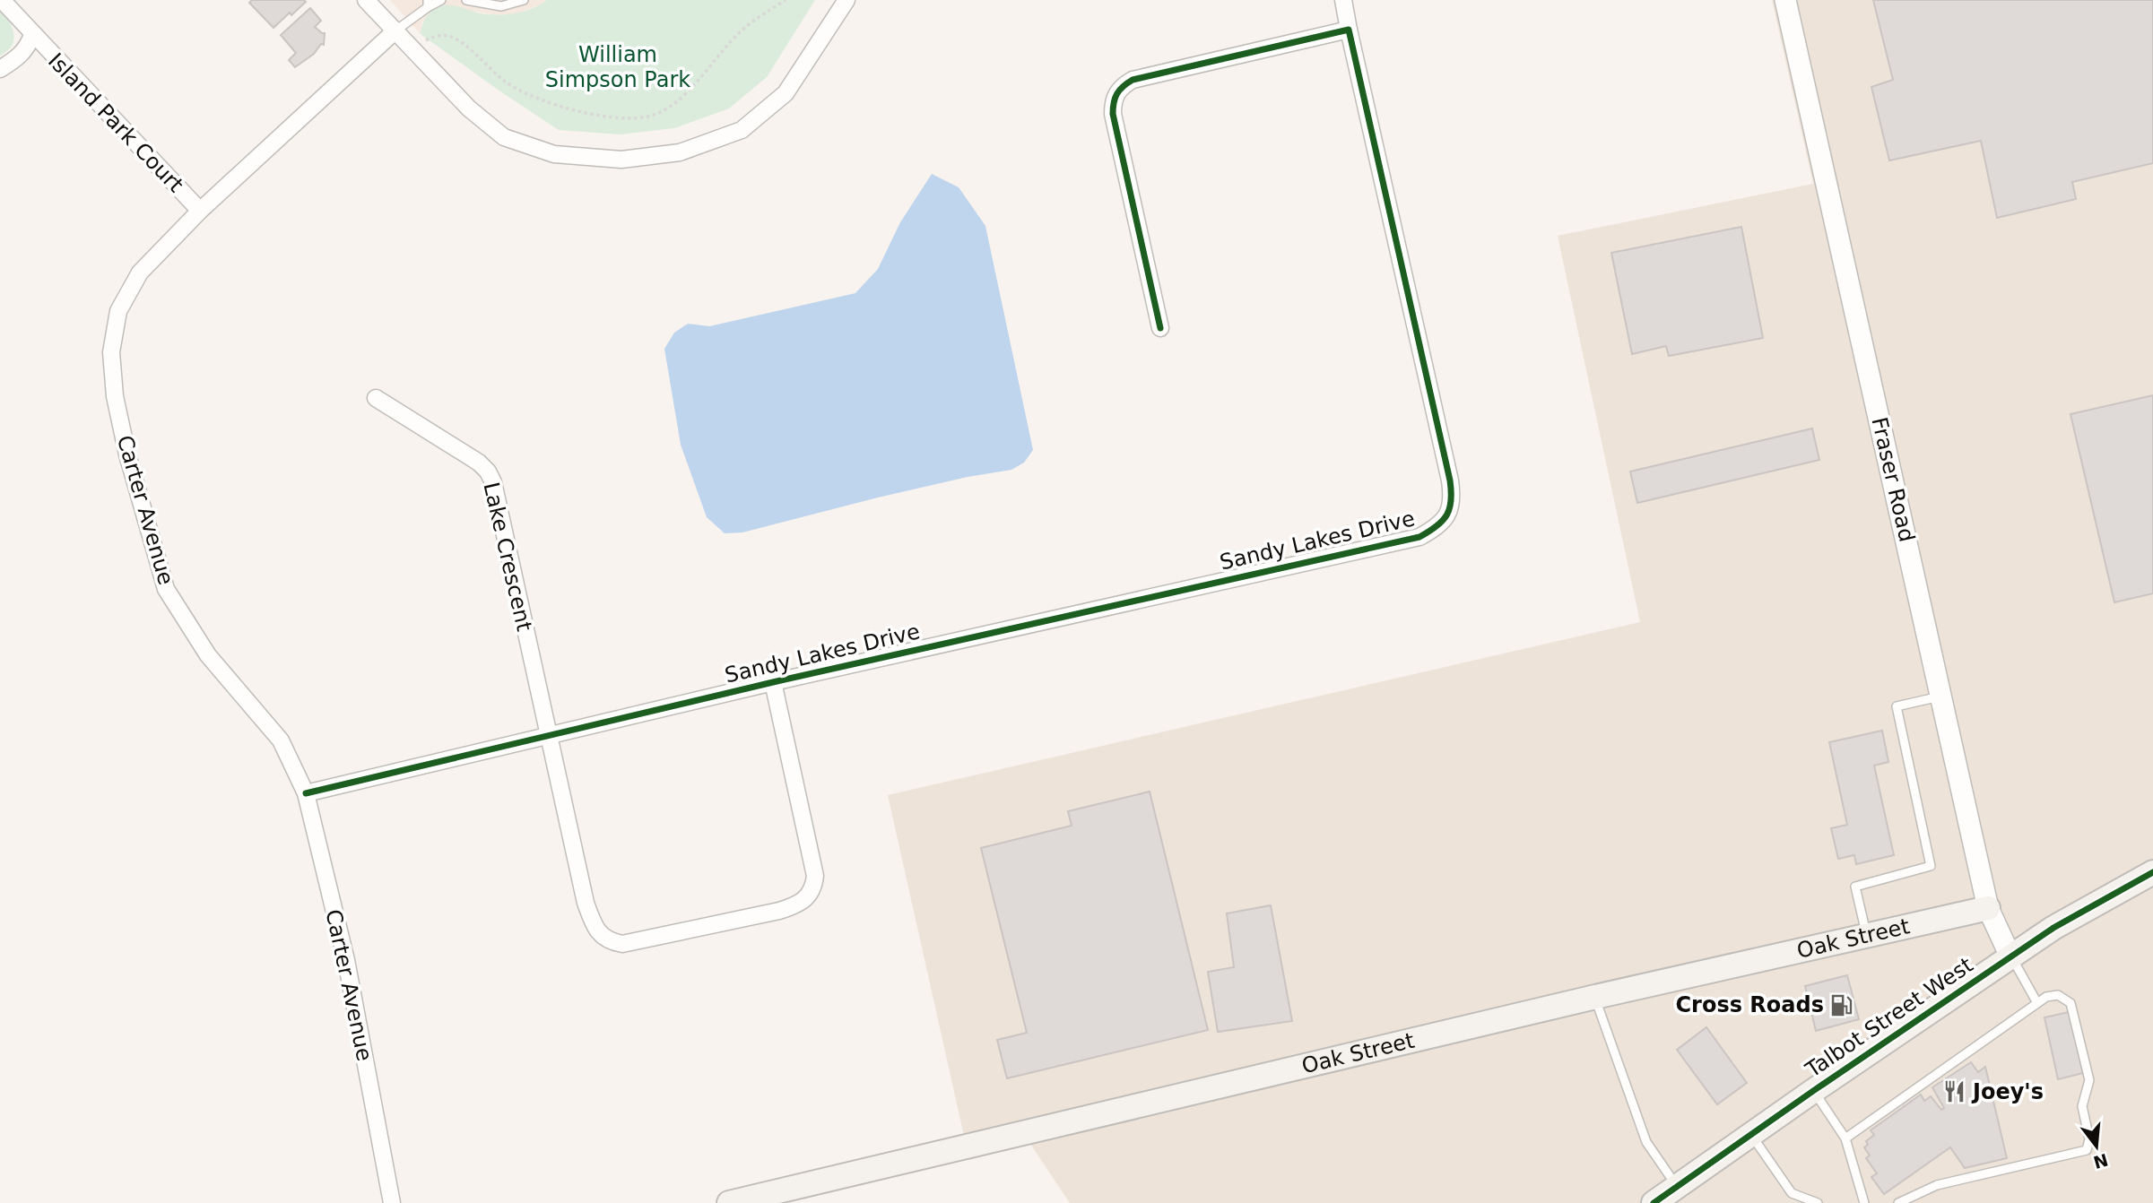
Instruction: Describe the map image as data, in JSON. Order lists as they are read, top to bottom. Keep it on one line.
{"streets":{"main road":["Oak Street","Talbot Street West"],"street":["Island Park Court","Fraser Road","Carter Avenue","Sandy Lakes Drive","Lake Crescent"]},"crossings":[["Island Park Court","Carter Avenue"],["Fraser Road","Oak Street"],["Fraser Road","Talbot Street West"],["Carter Avenue","Sandy Lakes Drive"],["Sandy Lakes Drive","Lake Crescent"]],"parks":["William Simpson Park"],"places":{"fuel station":["Cross Roads"],"restaurant":["Joey's"]},"north":"bottom"}
